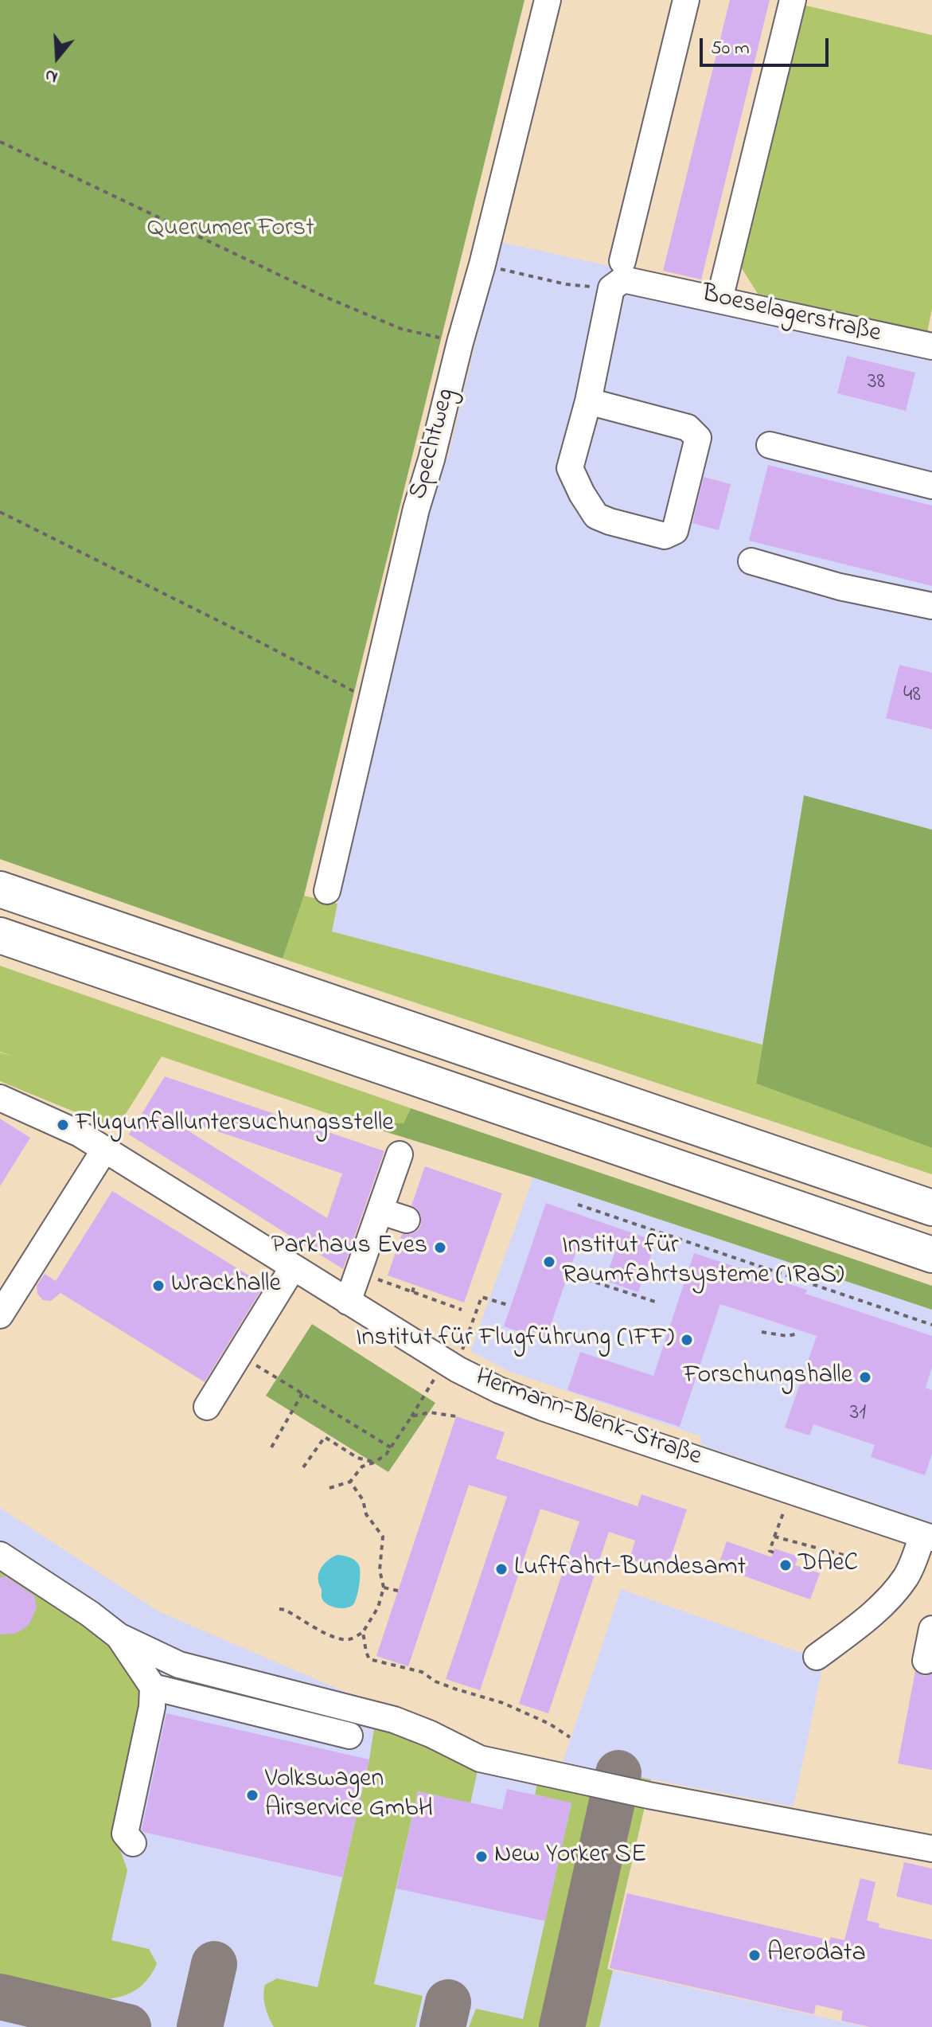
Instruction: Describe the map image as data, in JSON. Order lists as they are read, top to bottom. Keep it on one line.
{"streets":{"street":["Boeselagerstraße","Spechtweg","Hermann-Blenk-Straße"]},"parks":["Querumer Forst"],"places":["Flugunfalluntersuchungsstelle","Parkhaus Eves","Institut für Raumfahrtsysteme (IRaS)","Wrackhalle","Institut für Flugführung (IFF)","Forschungshalle","DAeC","Luftfahrt-Bundesamt","Volkswagen Airservice GmbH","New Yorker SE","Aerodata"],"house_numbers":["38","48","31"],"scale_bar":"50 m","north":"bottom"}
